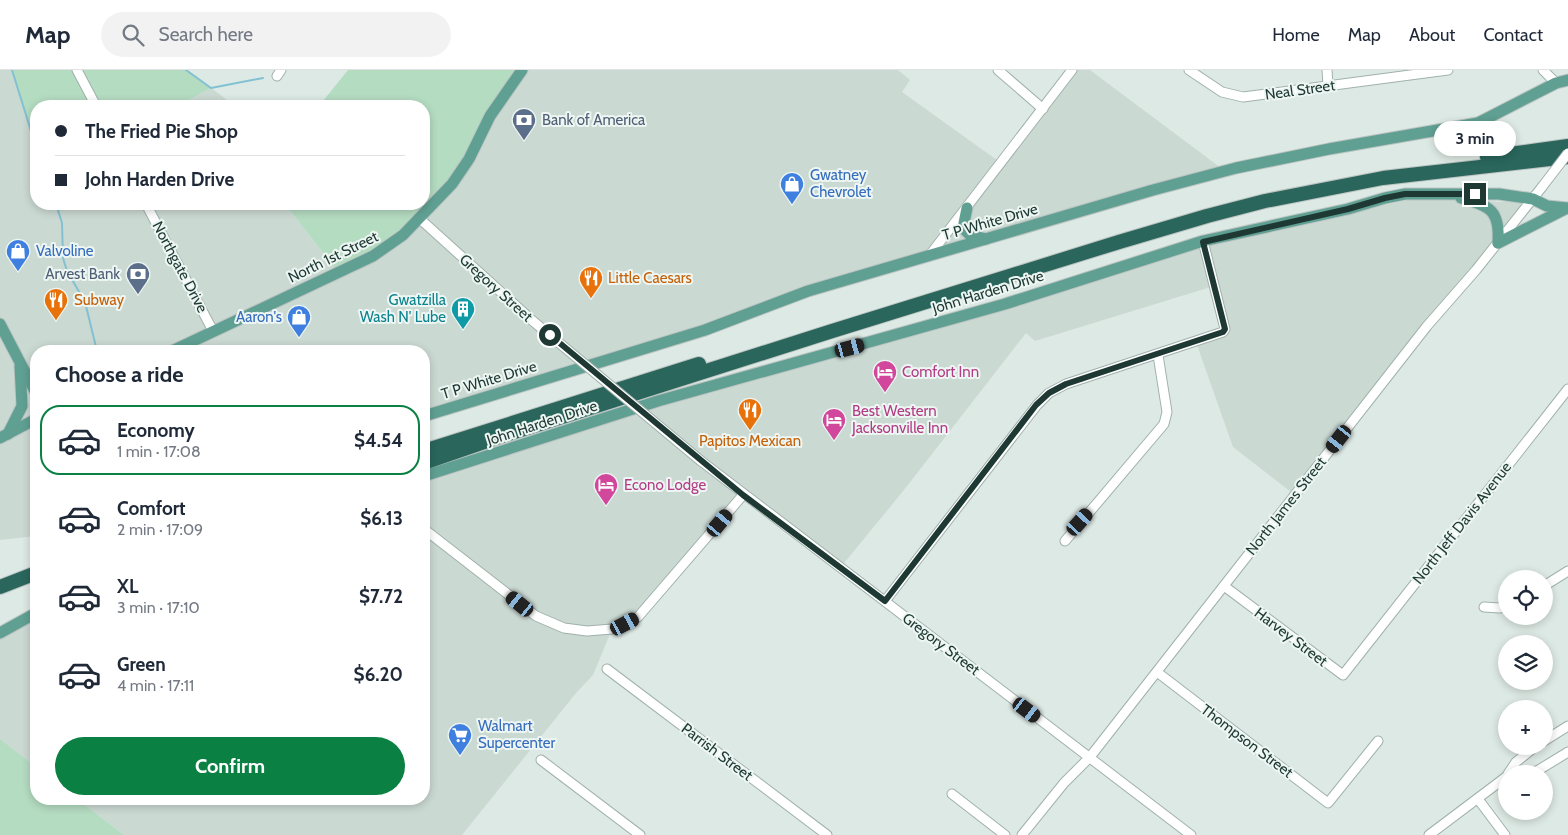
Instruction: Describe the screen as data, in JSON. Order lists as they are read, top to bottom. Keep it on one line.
{"streets":{"main road":["T P White Drive","North 1st Street","John Harden Drive"],"street":["Neal Street","Northgate Drive","Gregory Street","North James Street","North Jeff Davis Avenue","Harvey Street","Thompson Street","Parrish Street"]},"crossings":[["North 1st Street","Northgate Drive"],["North 1st Street","Gregory Street"],["Gregory Street","North James Street"],["John Harden Drive","North James Street"],["North James Street","Harvey Street"],["North James Street","Thompson Street"],["North Jeff Davis Avenue","Harvey Street"]],"places":{"bank":["Bank of America","Arvest Bank"],"shop":["Gwatney Chevrolet","Valvoline","Aaron's"],"restaurant":["Little Caesars","Subway","Papitos Mexican"],"building":["Gwatzilla Wash N' Lube"],"hotel":["Comfort Inn","Best Western Jacksonville Inn","Econo Lodge"],"supermarket":["Walmart Supercenter"]},"page":{"header":"Map","search":"Search here","nav":["Home","Map","About","Contact"],"banner":["The Fried Pie Shop","John Harden Drive"],"bubble":"3 min","heading":"Choose a ride","list":[{"name":"Economy","note":"1 min · 17:08","value":"$4.54"},{"name":"Comfort","note":"2 min · 17:09","value":"$6.13"},{"name":"XL","note":"3 min · 17:10","value":"$7.72"},{"name":"Green","note":"4 min · 17:11","value":"$6.20"}],"map_buttons":["+","−"],"buttons":"Confirm"}}
